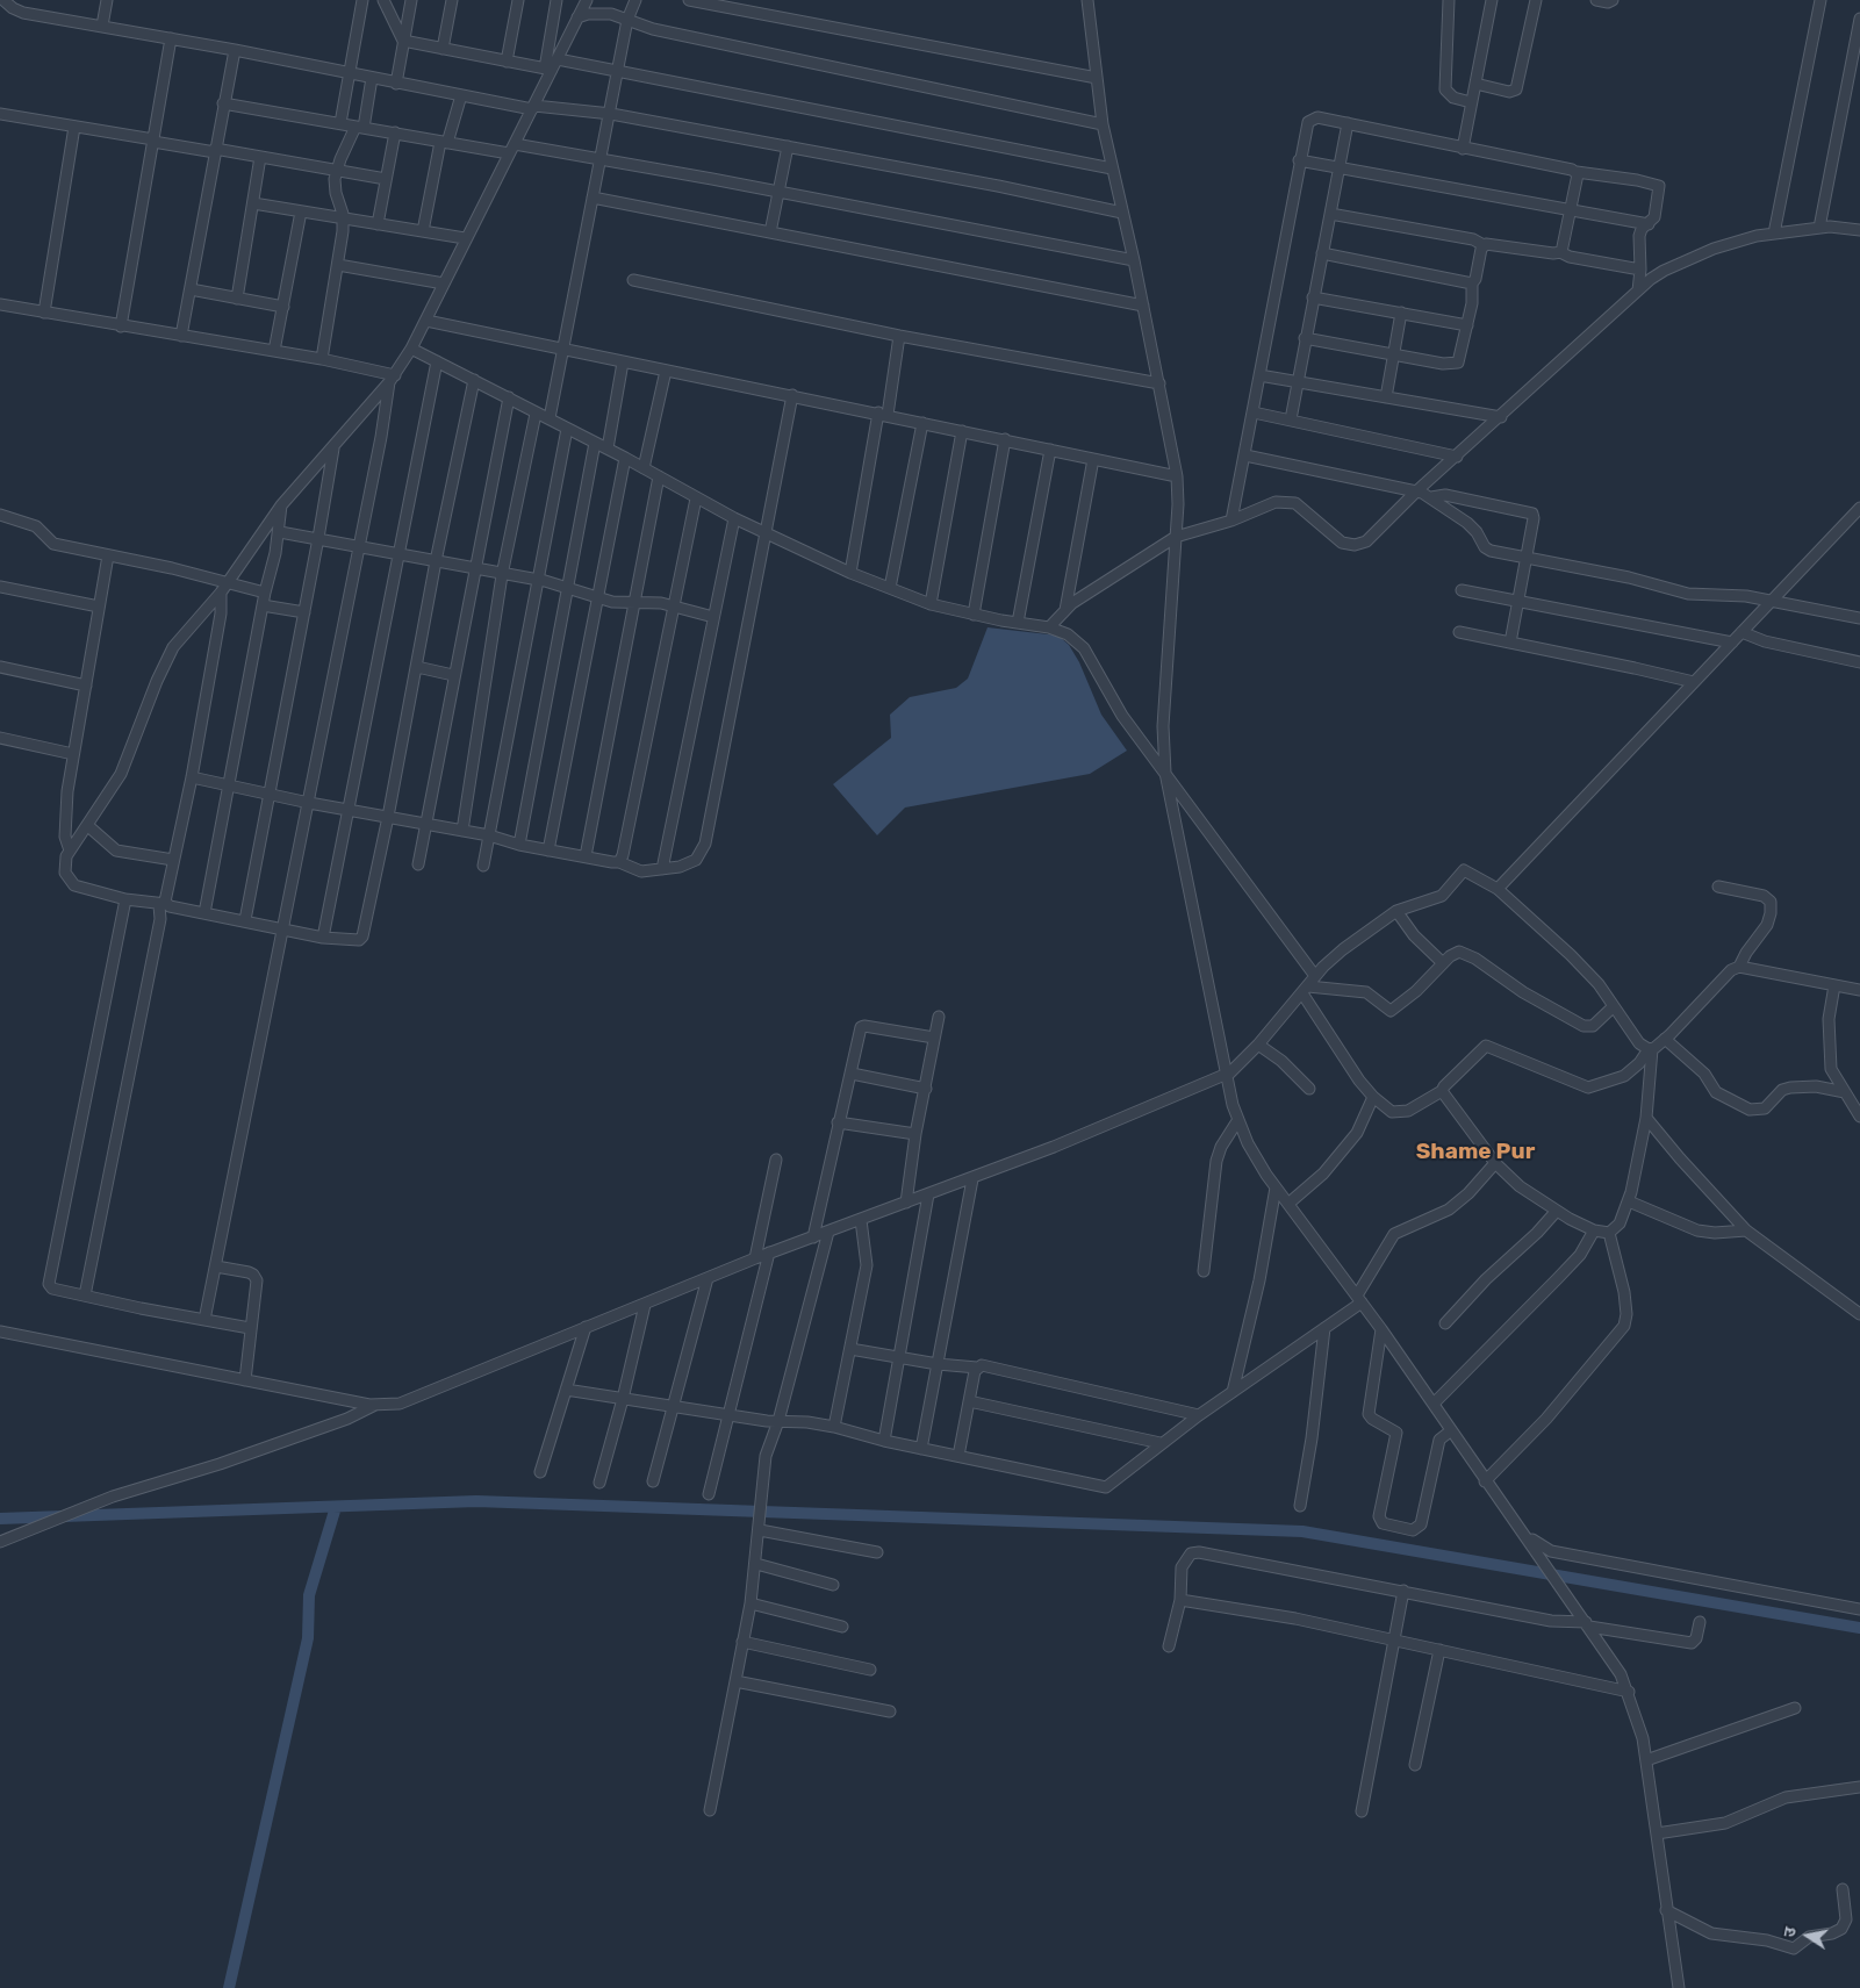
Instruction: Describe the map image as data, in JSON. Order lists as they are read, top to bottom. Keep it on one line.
{"districts":["Shame Pur"],"north":"left"}
